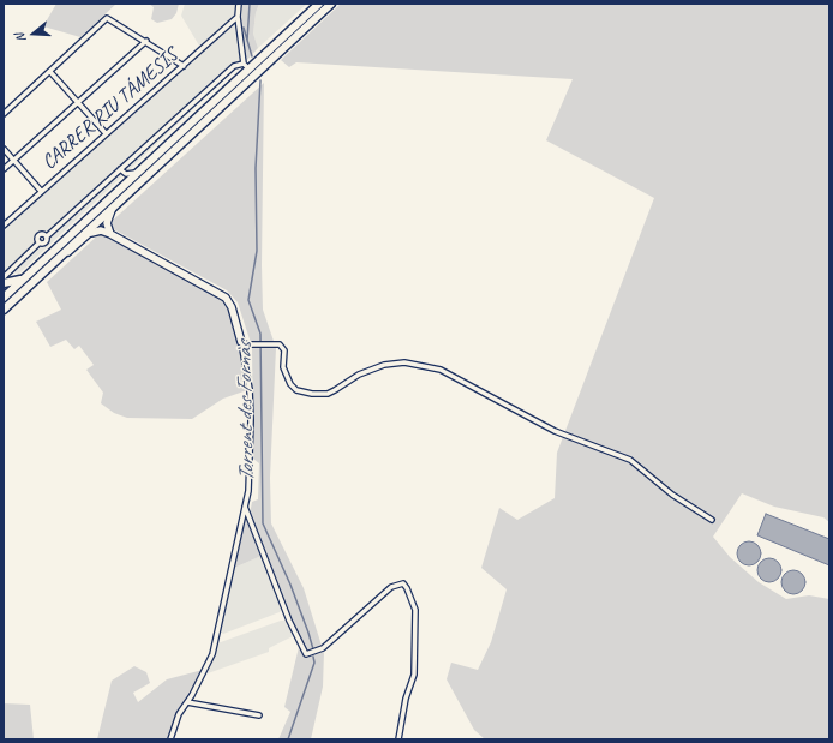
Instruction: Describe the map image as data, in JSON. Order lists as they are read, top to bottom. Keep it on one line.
{"streets":{"street":["CARRER RIU TÁMESIS"]},"water":["Torrent des Fornàs"],"north":"left"}
